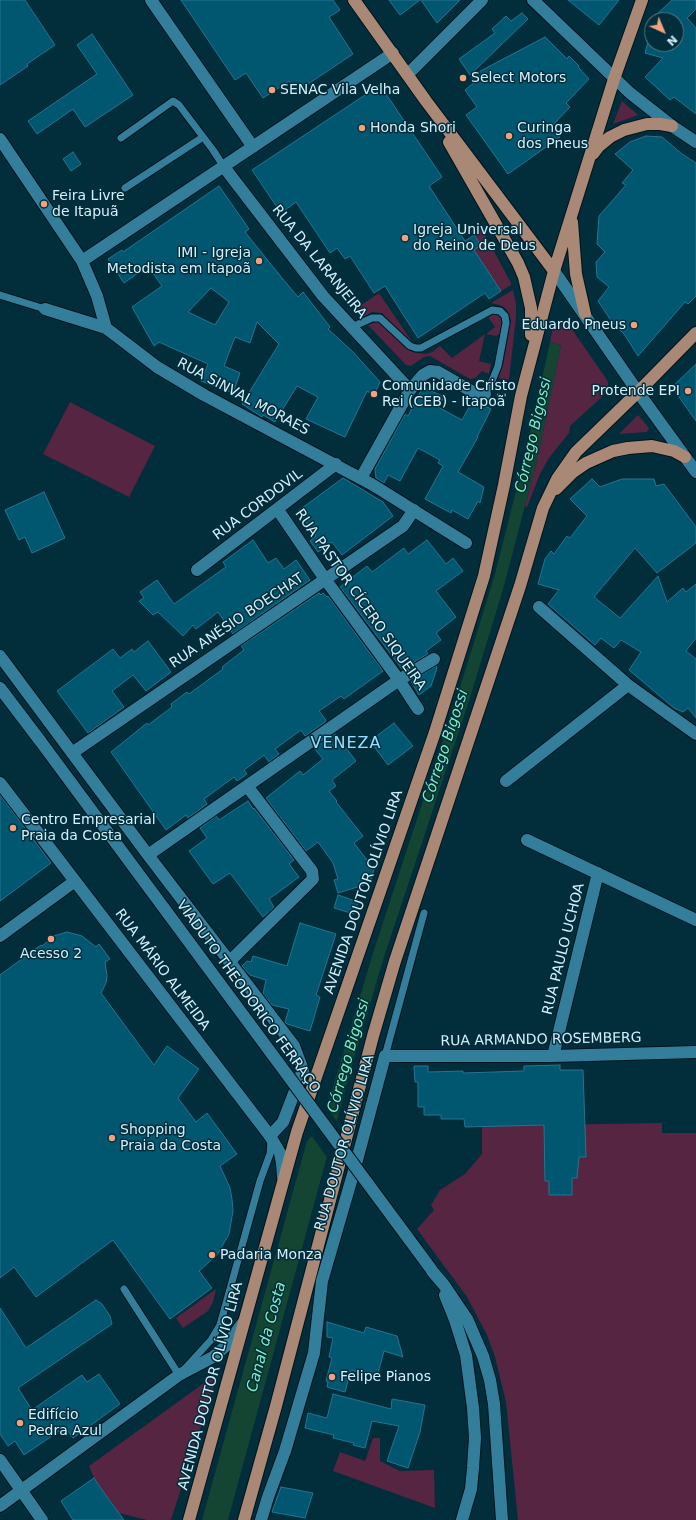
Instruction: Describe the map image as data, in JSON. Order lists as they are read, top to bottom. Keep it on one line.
{"streets":{"main road":["AVENIDA DOUTOR OLÍVIO LIRA"],"street":["RUA DA LARANJEIRA","RUA SINVAL MORAES","RUA CORDOVIL","RUA PASTOR CÍCERO SIQUEIRA","RUA ANÉSIO BOECHAT","RUA PAULO UCHOA","RUA MÁRIO ALMEIDA","VIADUTO THEODORICO FERRAÇO","RUA ARMANDO ROSEMBERG","RUA DOUTOR OLÍVIO LIRA"]},"crossings":[["RUA SINVAL MORAES","RUA CORDOVIL"],["RUA SINVAL MORAES","RUA ANÉSIO BOECHAT"],["RUA CORDOVIL","RUA PASTOR CÍCERO SIQUEIRA"],["RUA PASTOR CÍCERO SIQUEIRA","RUA ANÉSIO BOECHAT"],["AVENIDA DOUTOR OLÍVIO LIRA","RUA MÁRIO ALMEIDA"],["RUA PAULO UCHOA","RUA ARMANDO ROSEMBERG"],["RUA ARMANDO ROSEMBERG","RUA DOUTOR OLÍVIO LIRA"]],"districts":["VENEZA"],"water":["Córrego Bigossi","Canal da Costa"],"places":["Select Motors","SENAC Vila Velha","Honda Shori","Curinga dos Pneus","Feira Livre de Itapuã","Igreja Universal do Reino de Deus","IMI - Igreja Metodista em Itapoã","Eduardo Pneus","Protende EPI","Comunidade Cristo Rei (CEB) - Itapoã","Centro Empresarial Praia da Costa","Acesso 2","Shopping Praia da Costa","Padaria Monza","Felipe Pianos","Edifício Pedra Azul"],"north":"bottom right"}
